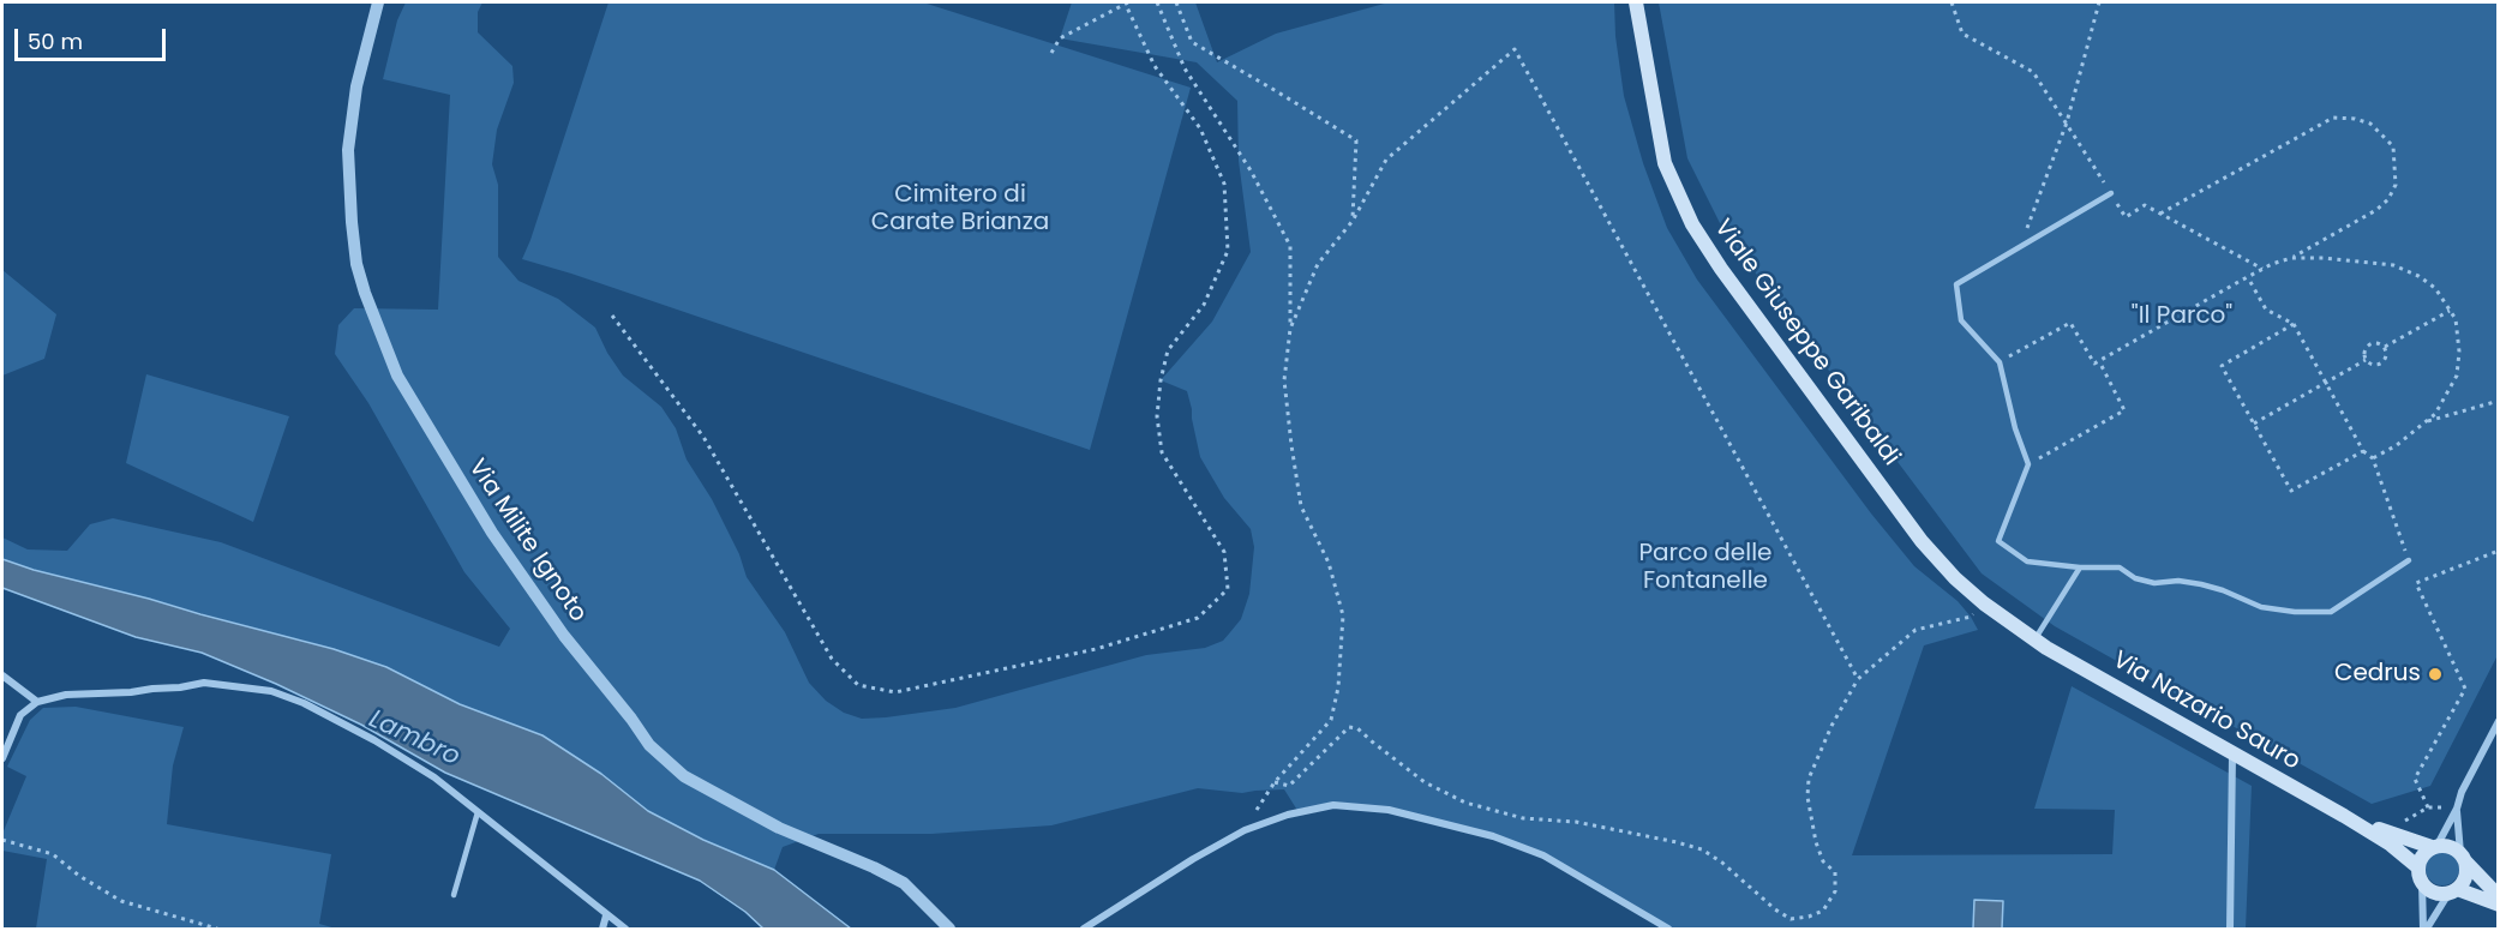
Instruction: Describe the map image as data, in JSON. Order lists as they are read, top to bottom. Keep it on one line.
{"streets":{"main road":["Viale Giuseppe Garibaldi","Via Nazario Sauro"],"street":["Via Milite Ignoto"]},"crossings":[["Viale Giuseppe Garibaldi","Via Nazario Sauro"]],"water":["Lambro"],"parks":["Cimitero di Carate Brianza","\"Il Parco\"","Parco delle Fontanelle"],"places":["Cedrus"],"scale_bar":"50 m"}
